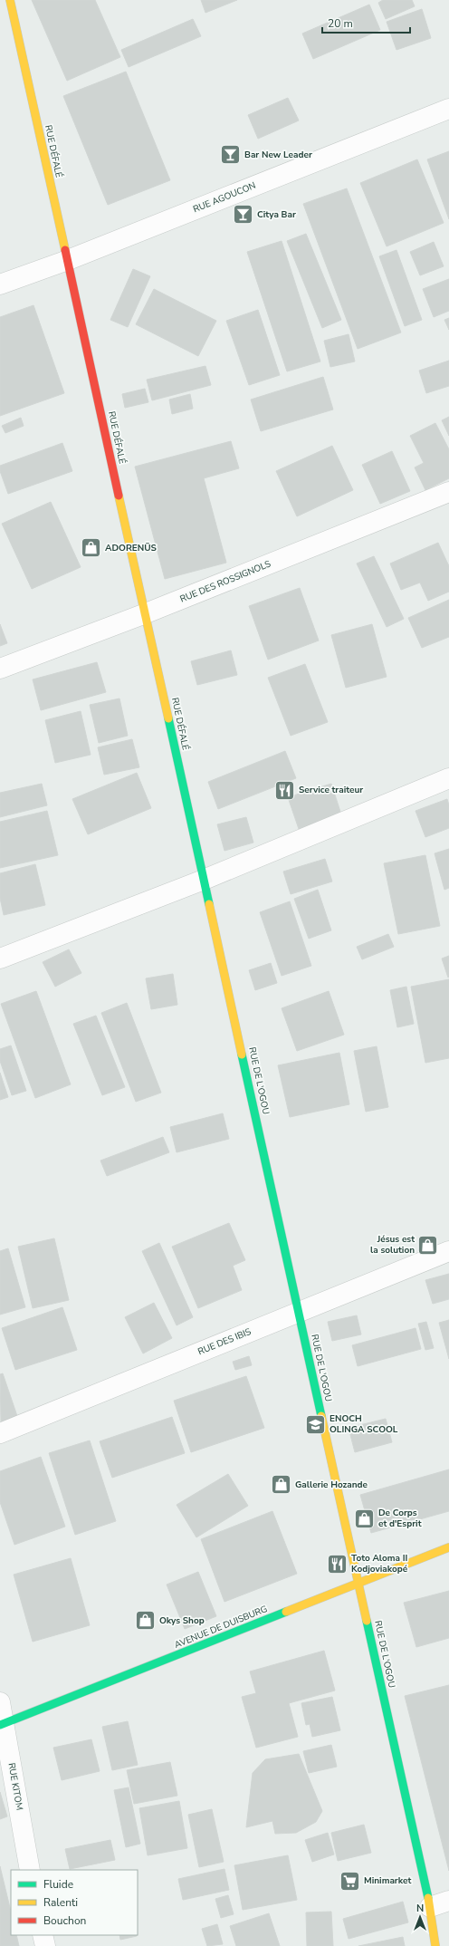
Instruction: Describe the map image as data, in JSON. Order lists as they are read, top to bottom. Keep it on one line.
{"streets":{"street":["RUE DÉFALÉ","RUE AGOUCON","RUE DES ROSSIGNOLS","RUE DE L'OGOU","RUE DES IBIS","AVENUE DE DUISBURG","RUE KITOM"]},"crossings":[["RUE DÉFALÉ","RUE AGOUCON"],["RUE DÉFALÉ","RUE DES ROSSIGNOLS"],["RUE DÉFALÉ","RUE DE L'OGOU"],["RUE DE L'OGOU","RUE DES IBIS"],["RUE DE L'OGOU","AVENUE DE DUISBURG"],["AVENUE DE DUISBURG","RUE KITOM"]],"places":{"bar":["Bar New Leader","Citya Bar"],"shop":["ADORENÜS","Jésus est la solution","Gallerie Hozande","De Corps et d'Esprit","Okys Shop"],"restaurant":["Service traiteur","Toto Aloma II Kodjoviakopé"],"school or university":["ENOCH OLINGA SCOOL"],"supermarket":["Minimarket"]},"legend":["Fluide","Ralenti","Bouchon"],"scale_bar":"20 m","north":"top"}
